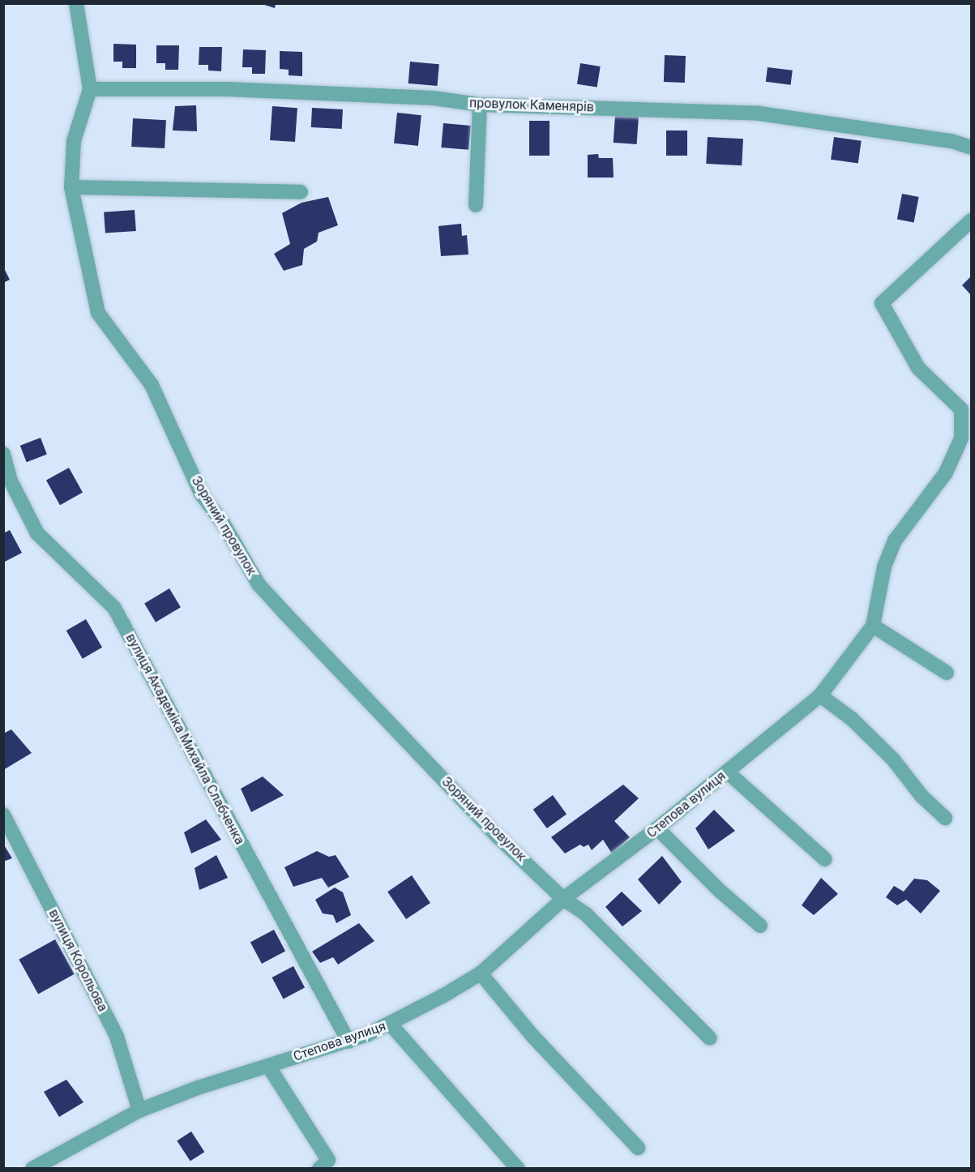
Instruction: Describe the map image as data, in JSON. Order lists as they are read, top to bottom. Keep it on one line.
{"streets":{"street":["провулок Каменярів","Зоряний провулок","вулиця Академіка Михайла Слабченка","Степова вулиця","вулиця Корольова"]},"crossings":[["провулок Каменярів","Зоряний провулок"],["Зоряний провулок","Степова вулиця"],["вулиця Академіка Михайла Слабченка","Степова вулиця"],["Степова вулиця","вулиця Корольова"]]}
